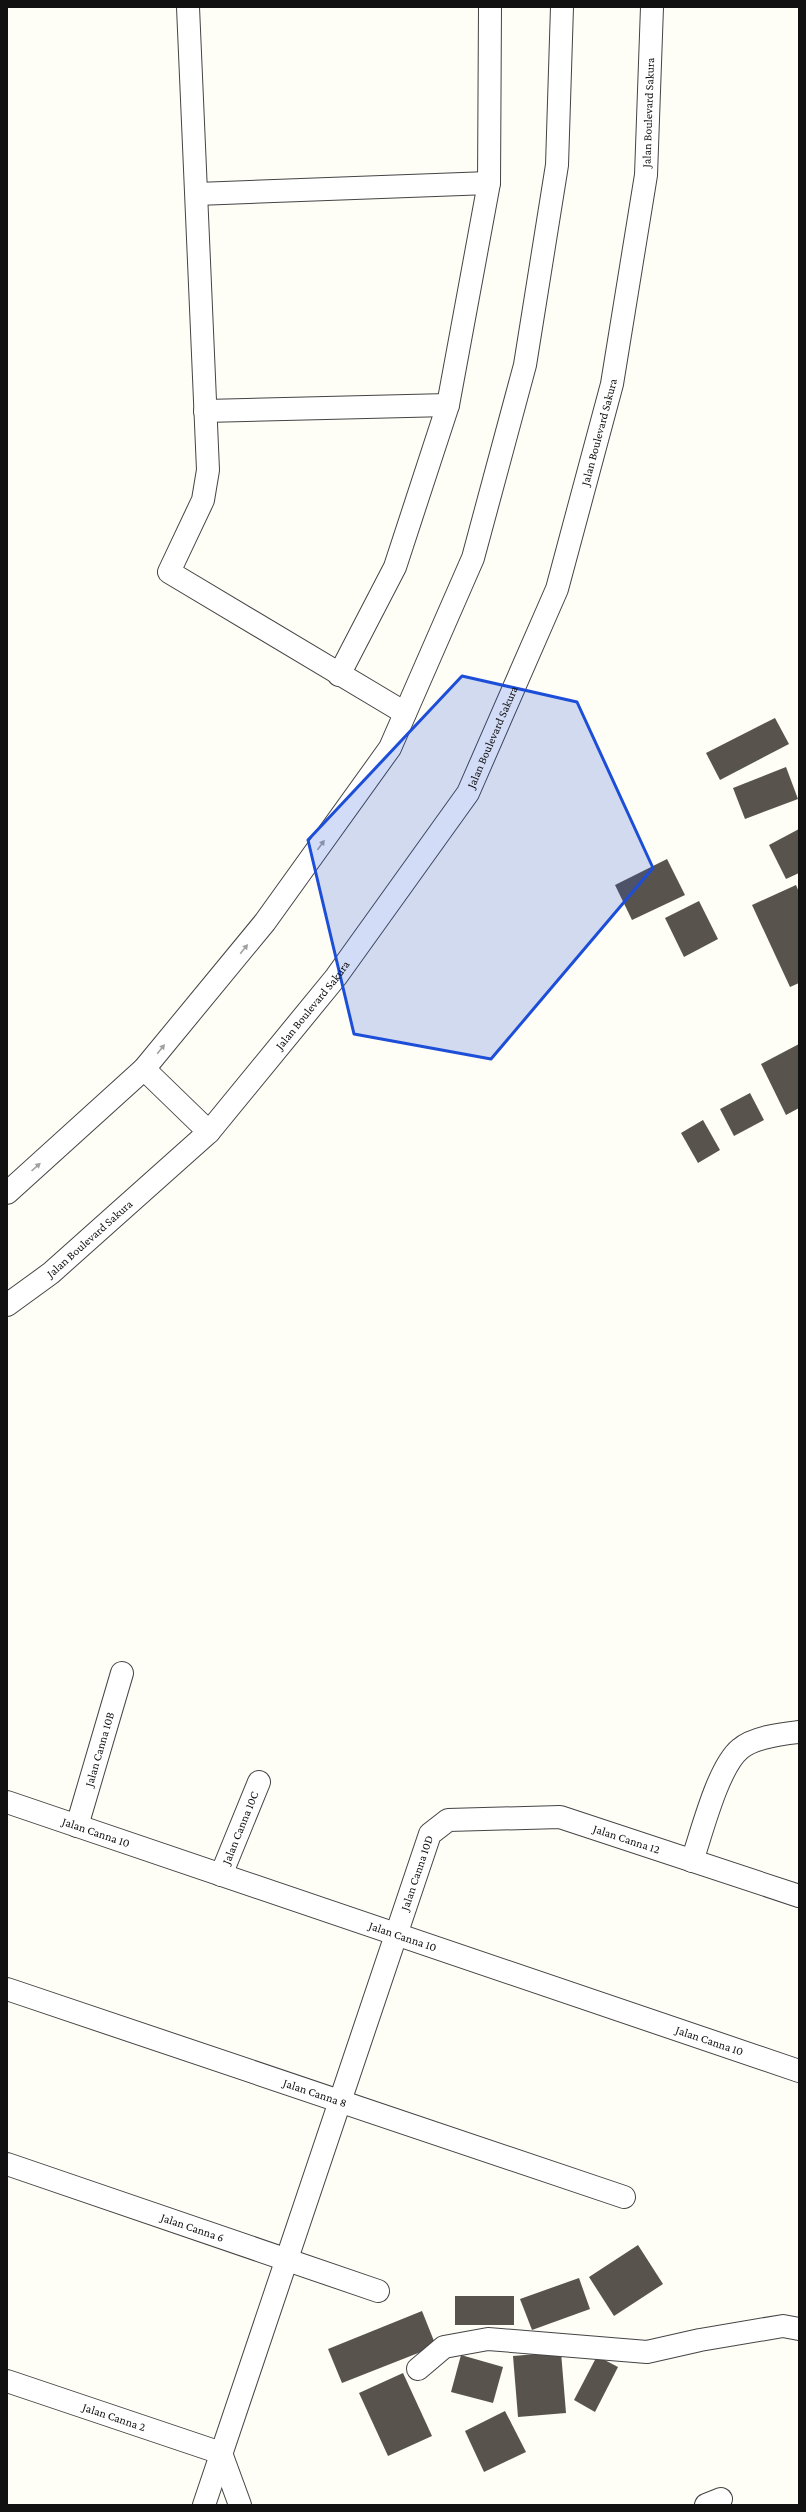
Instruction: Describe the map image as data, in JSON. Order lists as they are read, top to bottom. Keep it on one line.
{"streets":{"street":["Jalan Boulevard Sakura","Jalan Canna 10B","Jalan Canna 10C","Jalan Canna 10","Jalan Canna 12","Jalan Canna 10D","Jalan Canna 8","Jalan Canna 6","Jalan Canna 2"]},"crossings":[["Jalan Canna 10B","Jalan Canna 10"],["Jalan Canna 10C","Jalan Canna 10"],["Jalan Canna 10","Jalan Canna 10D"],["Jalan Canna 12","Jalan Canna 10D"],["Jalan Canna 10D","Jalan Canna 8"],["Jalan Canna 10D","Jalan Canna 6"],["Jalan Canna 10D","Jalan Canna 2"]]}
